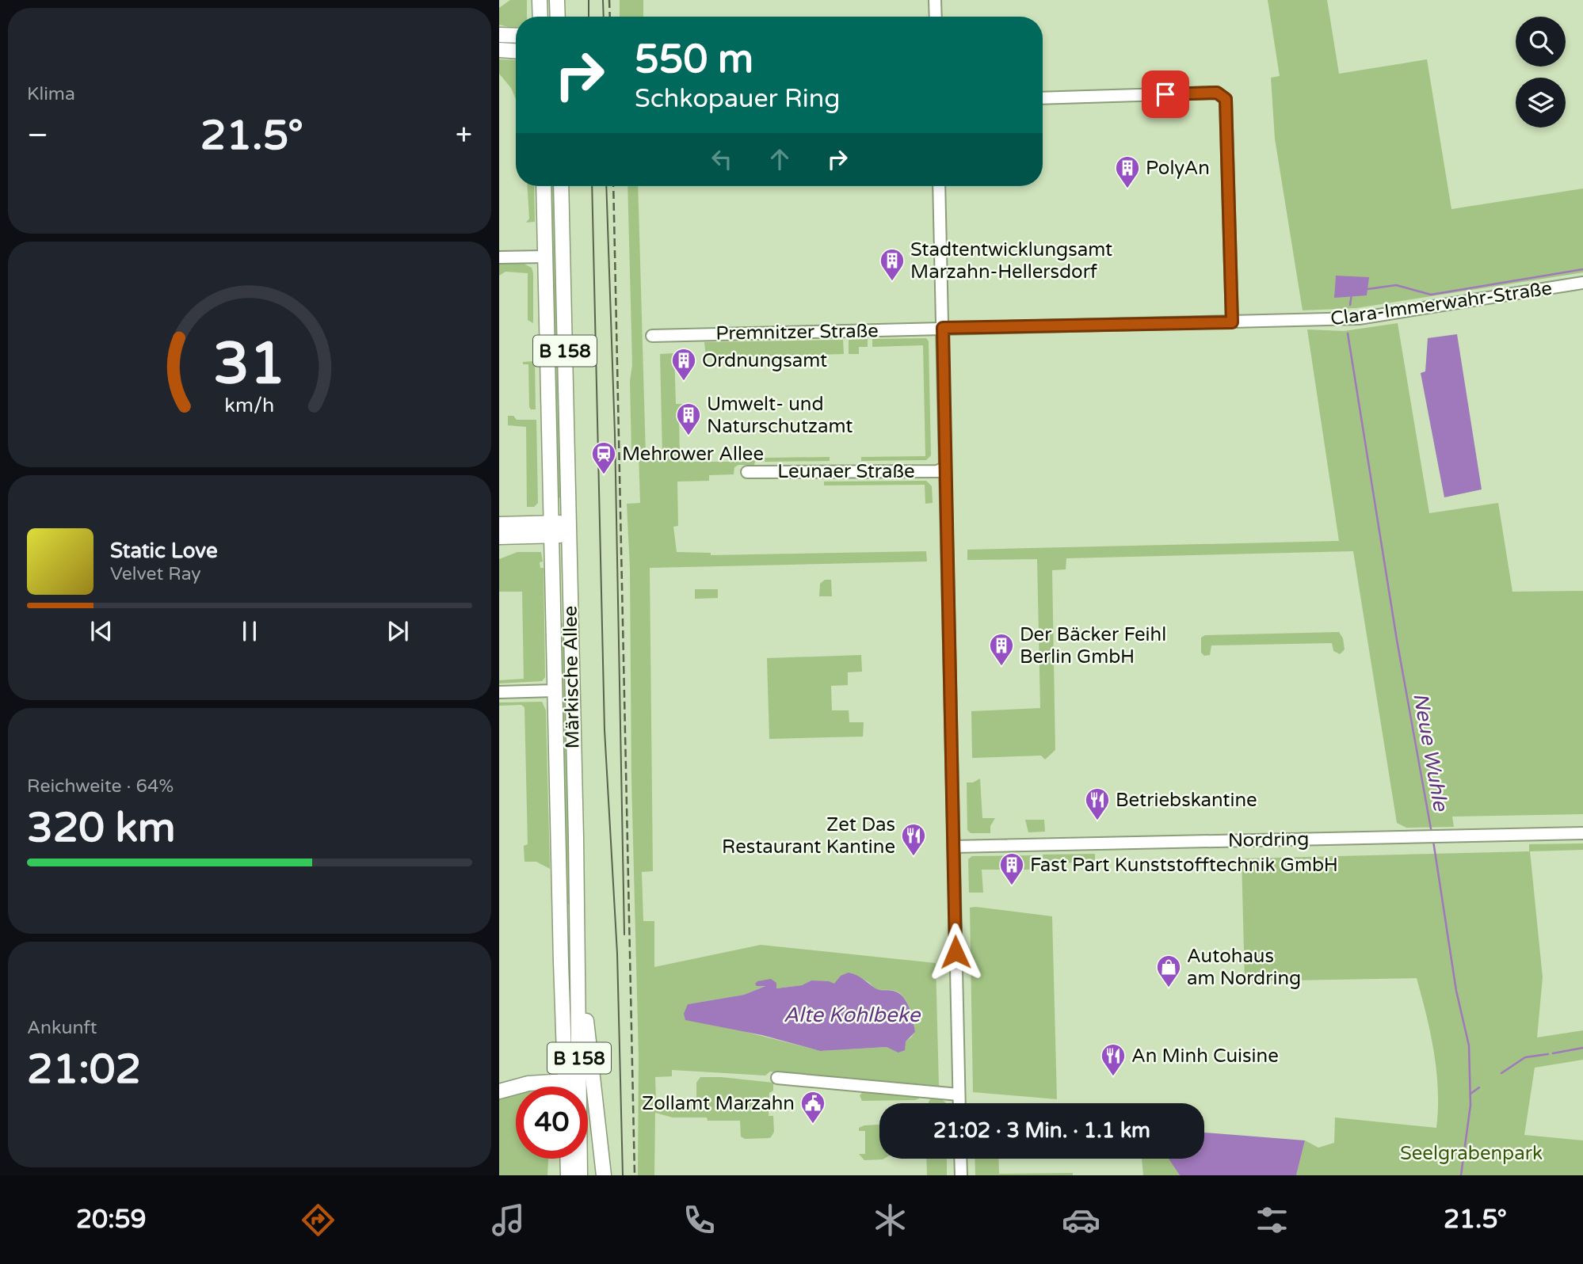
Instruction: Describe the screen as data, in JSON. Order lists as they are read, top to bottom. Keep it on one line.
{"streets":{"main road":["B 158","Märkische Allee"],"street":["Clara-Immerwahr-Straße","Premnitzer Straße","Leunaer Straße","Nordring"]},"crossings":[["Clara-Immerwahr-Straße","Premnitzer Straße"]],"water":["Neue Wuhle","Alte Kohlbeke"],"parks":["Seelgrabenpark"],"places":{"building":["PolyAn","Stadtentwicklungsamt Marzahn-Hellersdorf","Ordnungsamt","Umwelt- und Naturschutzamt","Der Bäcker Feihl Berlin GmbH","Fast Part Kunststofftechnik GmbH"],"station":["Mehrower Allee"],"restaurant":["Betriebskantine","Zet Das Restaurant Kantine","An Minh Cuisine"],"shop":["Autohaus am Nordring"],"public building":["Zollamt Marzahn"]},"page":{"tile":["Klima",["Reichweite · 64%","320 km"],["Ankunft","21:02"]],"turn":["550 m","Schkopauer Ring"],"heat":["−","21.5°","+"],"song":["Static Love","Velvet Ray"],"limit":"40","trip":"21:02 · 3 Min. · 1.1 km","tabs":["20:59","21.5°"],"gauge":["31","km/h"]}}
